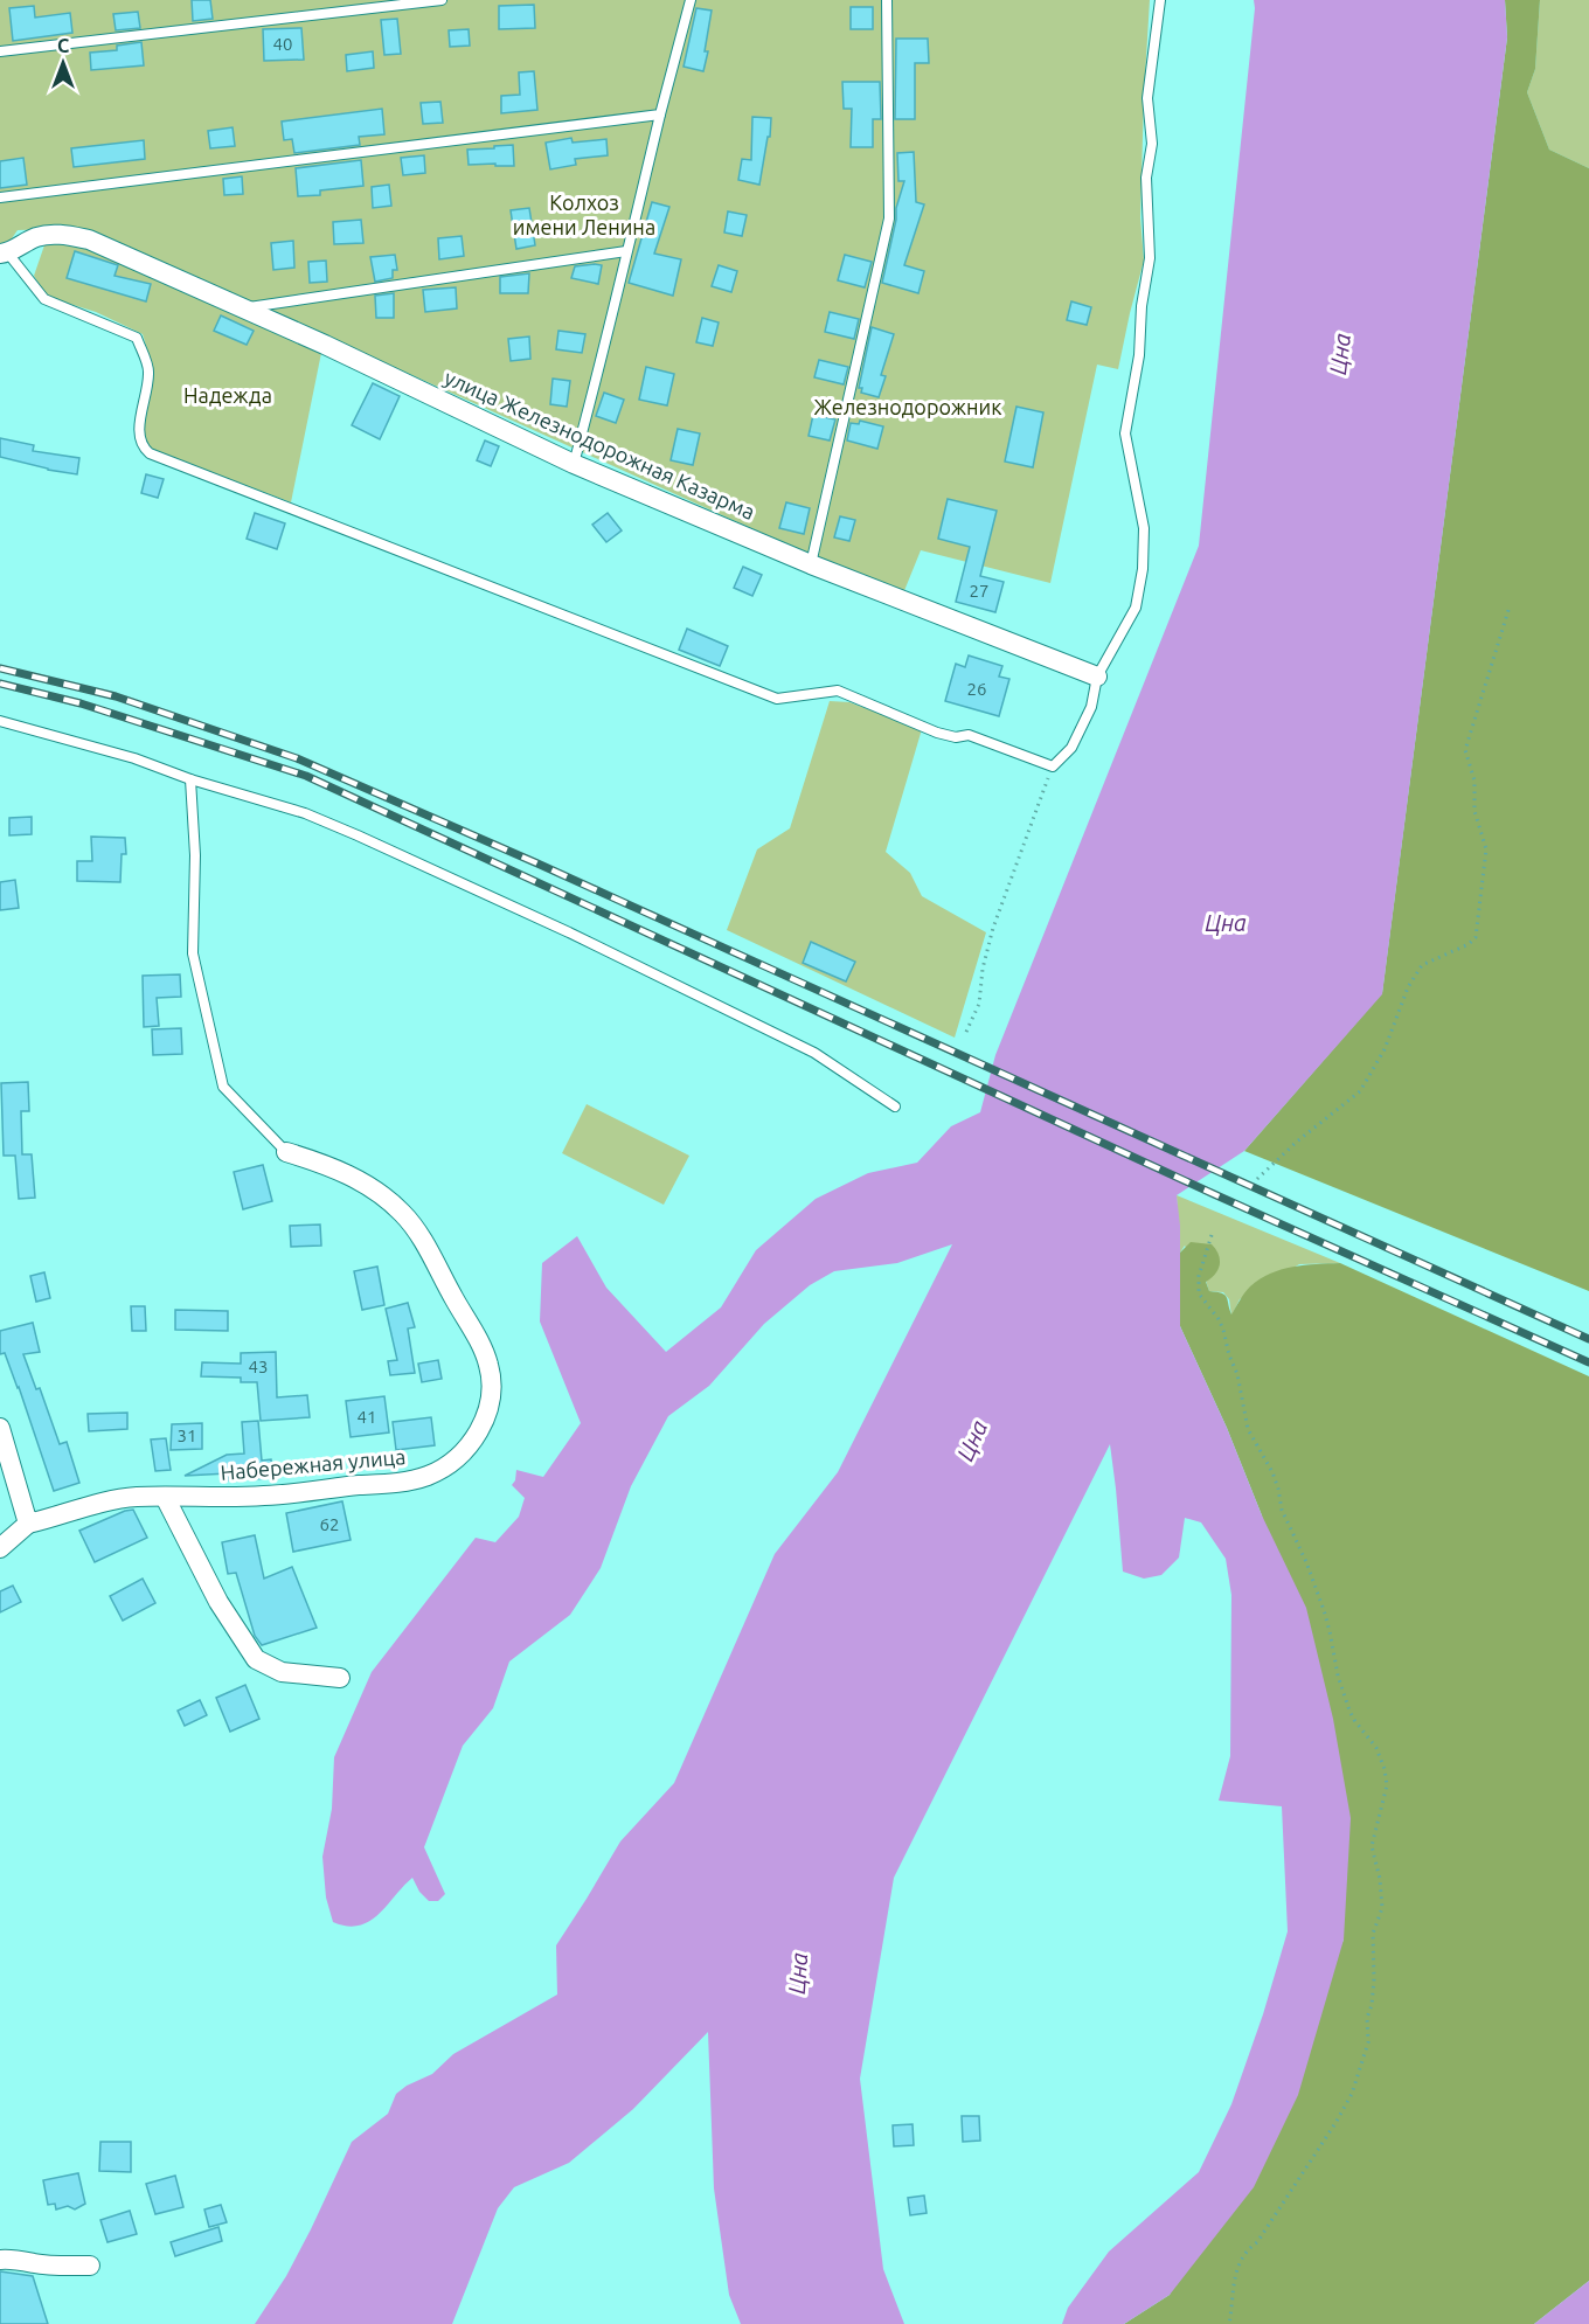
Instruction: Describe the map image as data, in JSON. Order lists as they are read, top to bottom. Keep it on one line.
{"streets":{"street":["улица Железнодорожная Казарма","Набережная улица"]},"water":["Цна"],"parks":["Колхоз имени Ленина","Надежда","Железнодорожник"],"house_numbers":["40","27","26","43","41","31","62"],"north":"top"}
